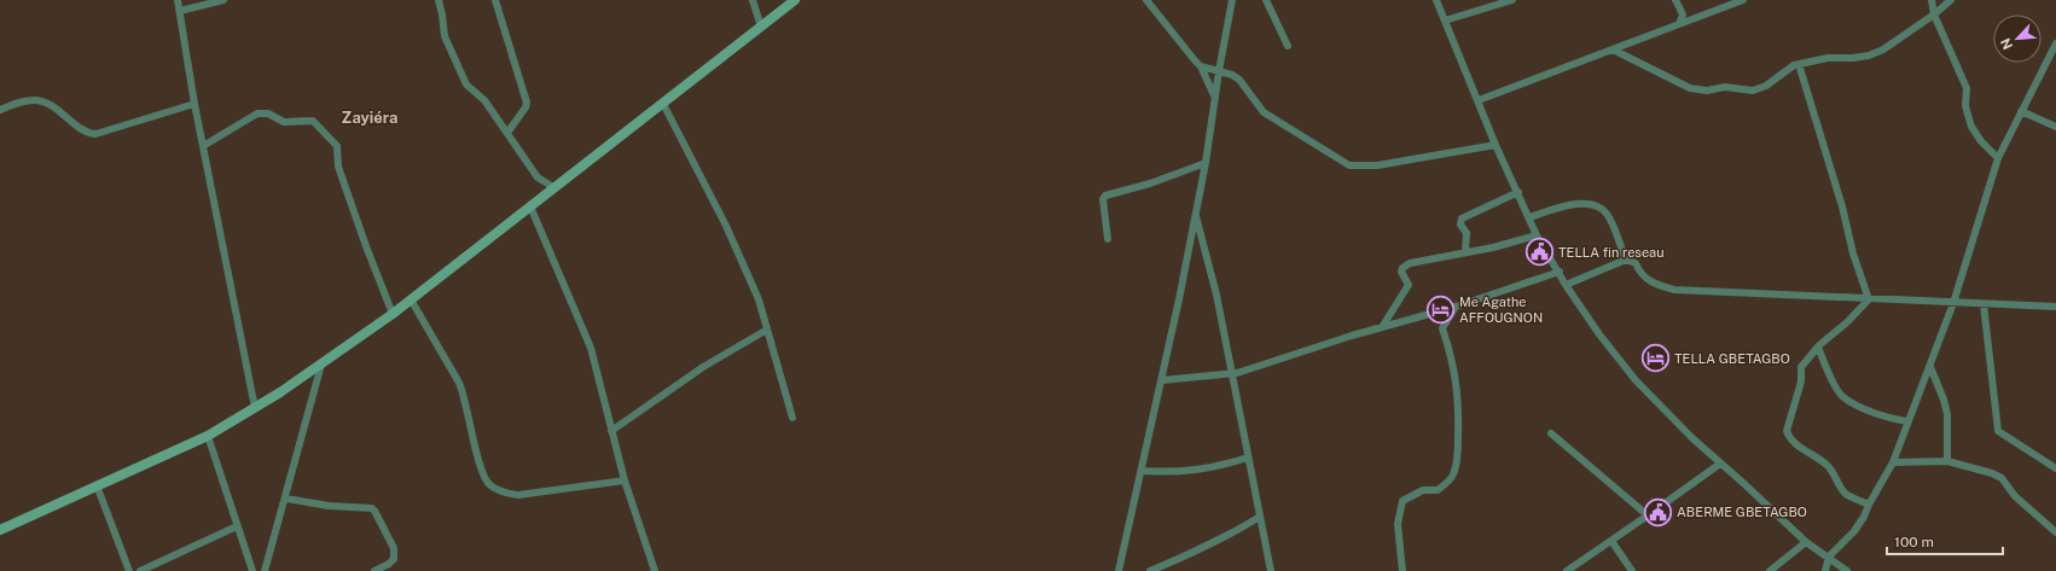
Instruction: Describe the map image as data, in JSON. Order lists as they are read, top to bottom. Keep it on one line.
{"districts":["Zayiéra"],"places":{"public building":["TELLA fin reseau","ABERME GBETAGBO"],"hotel":["Me Agathe AFFOUGNON","TELLA GBETAGBO"]},"scale_bar":"100 m","north":"bottom left"}
